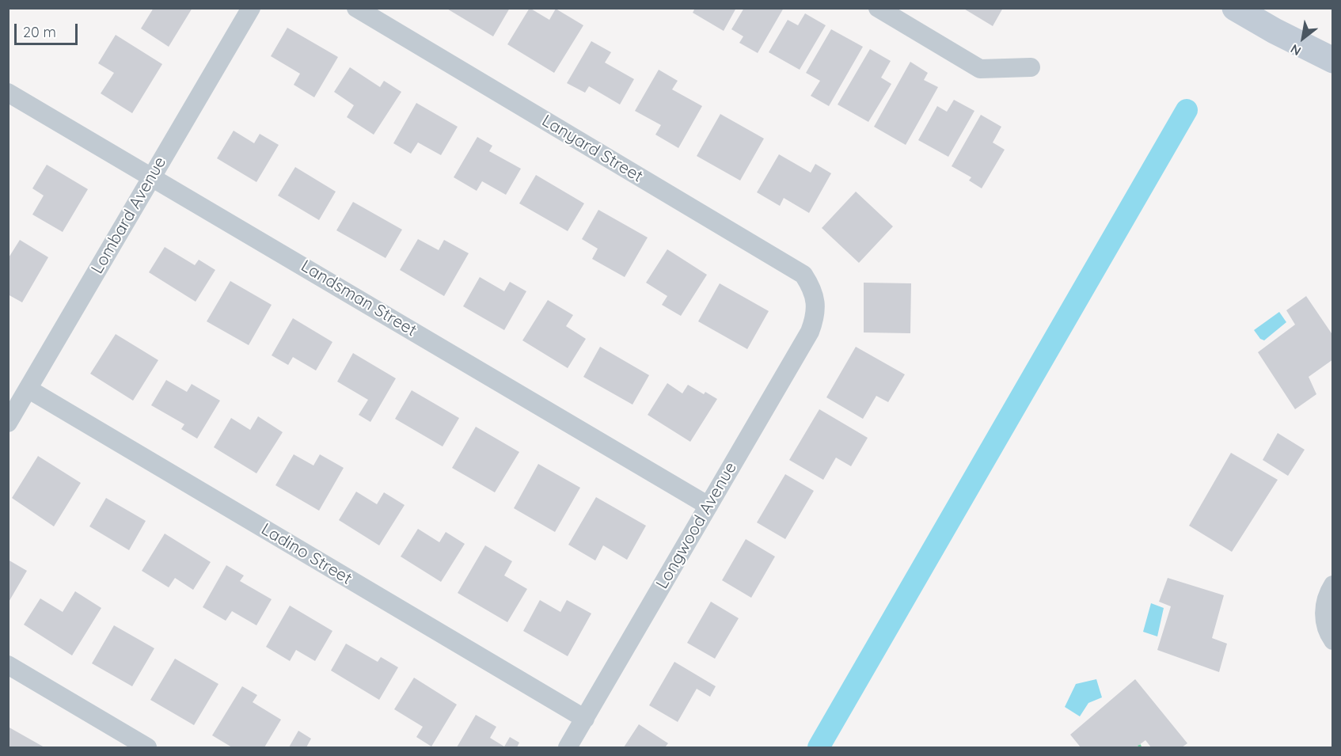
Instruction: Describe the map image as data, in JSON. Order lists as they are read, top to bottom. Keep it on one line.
{"streets":{"street":["Lanyard Street","Lombard Avenue","Landsman Street","Longwood Avenue","Ladino Street"]},"crossings":[["Lanyard Street","Longwood Avenue"],["Lombard Avenue","Landsman Street"],["Lombard Avenue","Ladino Street"],["Landsman Street","Longwood Avenue"],["Longwood Avenue","Ladino Street"]],"scale_bar":"20 m","north":"bottom left"}
